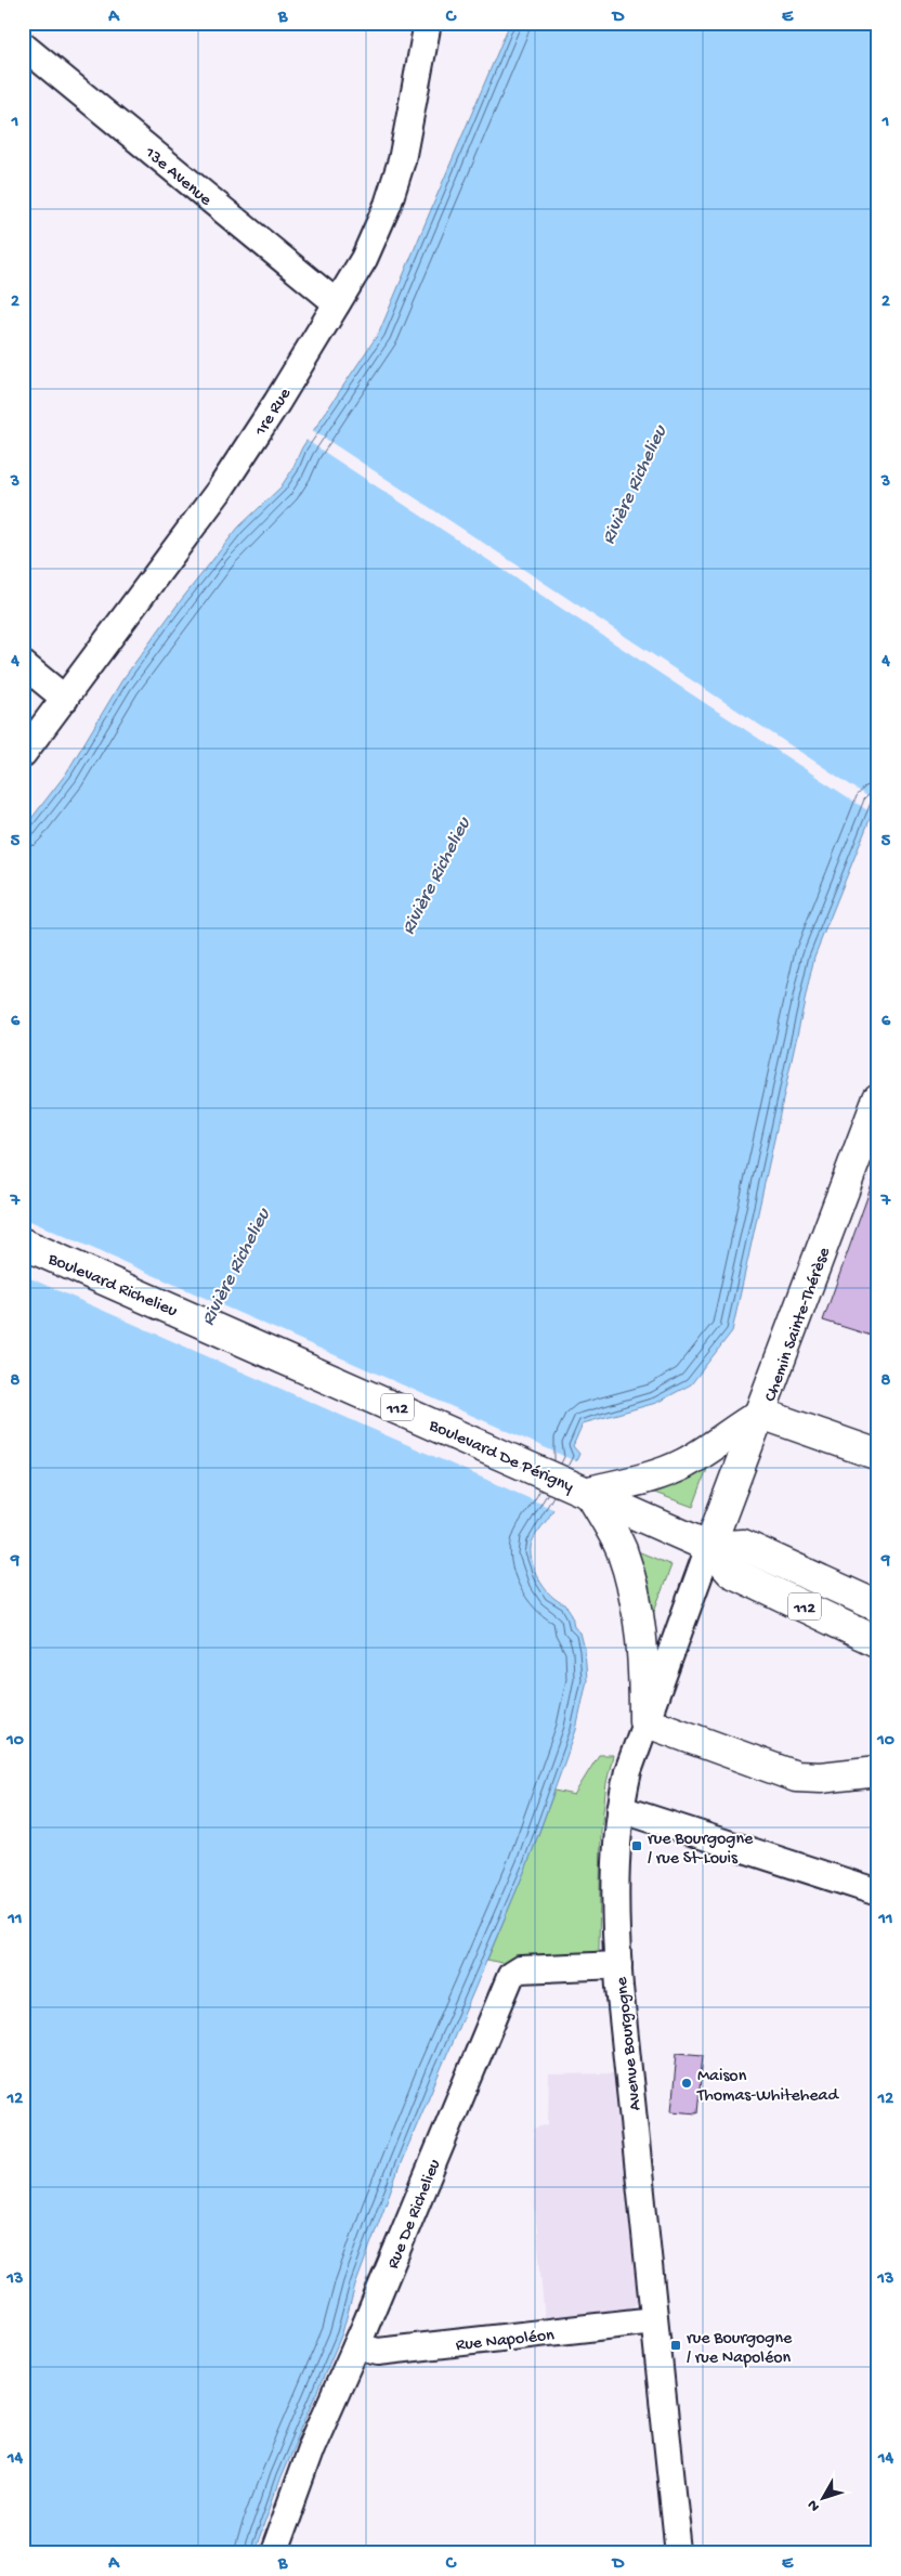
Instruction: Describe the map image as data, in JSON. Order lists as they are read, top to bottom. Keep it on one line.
{"streets":{"main road":["Boulevard Richelieu","Chemin Sainte-Thérèse","112","Boulevard De Périgny"],"street":["13e Avenue","1re Rue","Avenue Bourgogne","Rue De Richelieu","Rue Napoléon"]},"crossings":[["13e Avenue","1re Rue"],["Boulevard Richelieu","Boulevard De Périgny"],["Chemin Sainte-Thérèse","Boulevard De Périgny"],["Chemin Sainte-Thérèse","Avenue Bourgogne"],["Boulevard De Périgny","Avenue Bourgogne"],["Avenue Bourgogne","Rue De Richelieu"],["Avenue Bourgogne","Rue Napoléon"],["Rue De Richelieu","Rue Napoléon"]],"water":["Rivière Richelieu"],"places":{"transit":["rue Bourgogne / rue St-Louis","rue Bourgogne / rue Napoléon"],"other":["Maison Thomas-Whitehead"]},"north":"bottom left","grid":{"columns":["A","B","C","D","E"],"rows":["1","2","3","4","5","6","7","8","9","10","11","12","13","14"]}}
